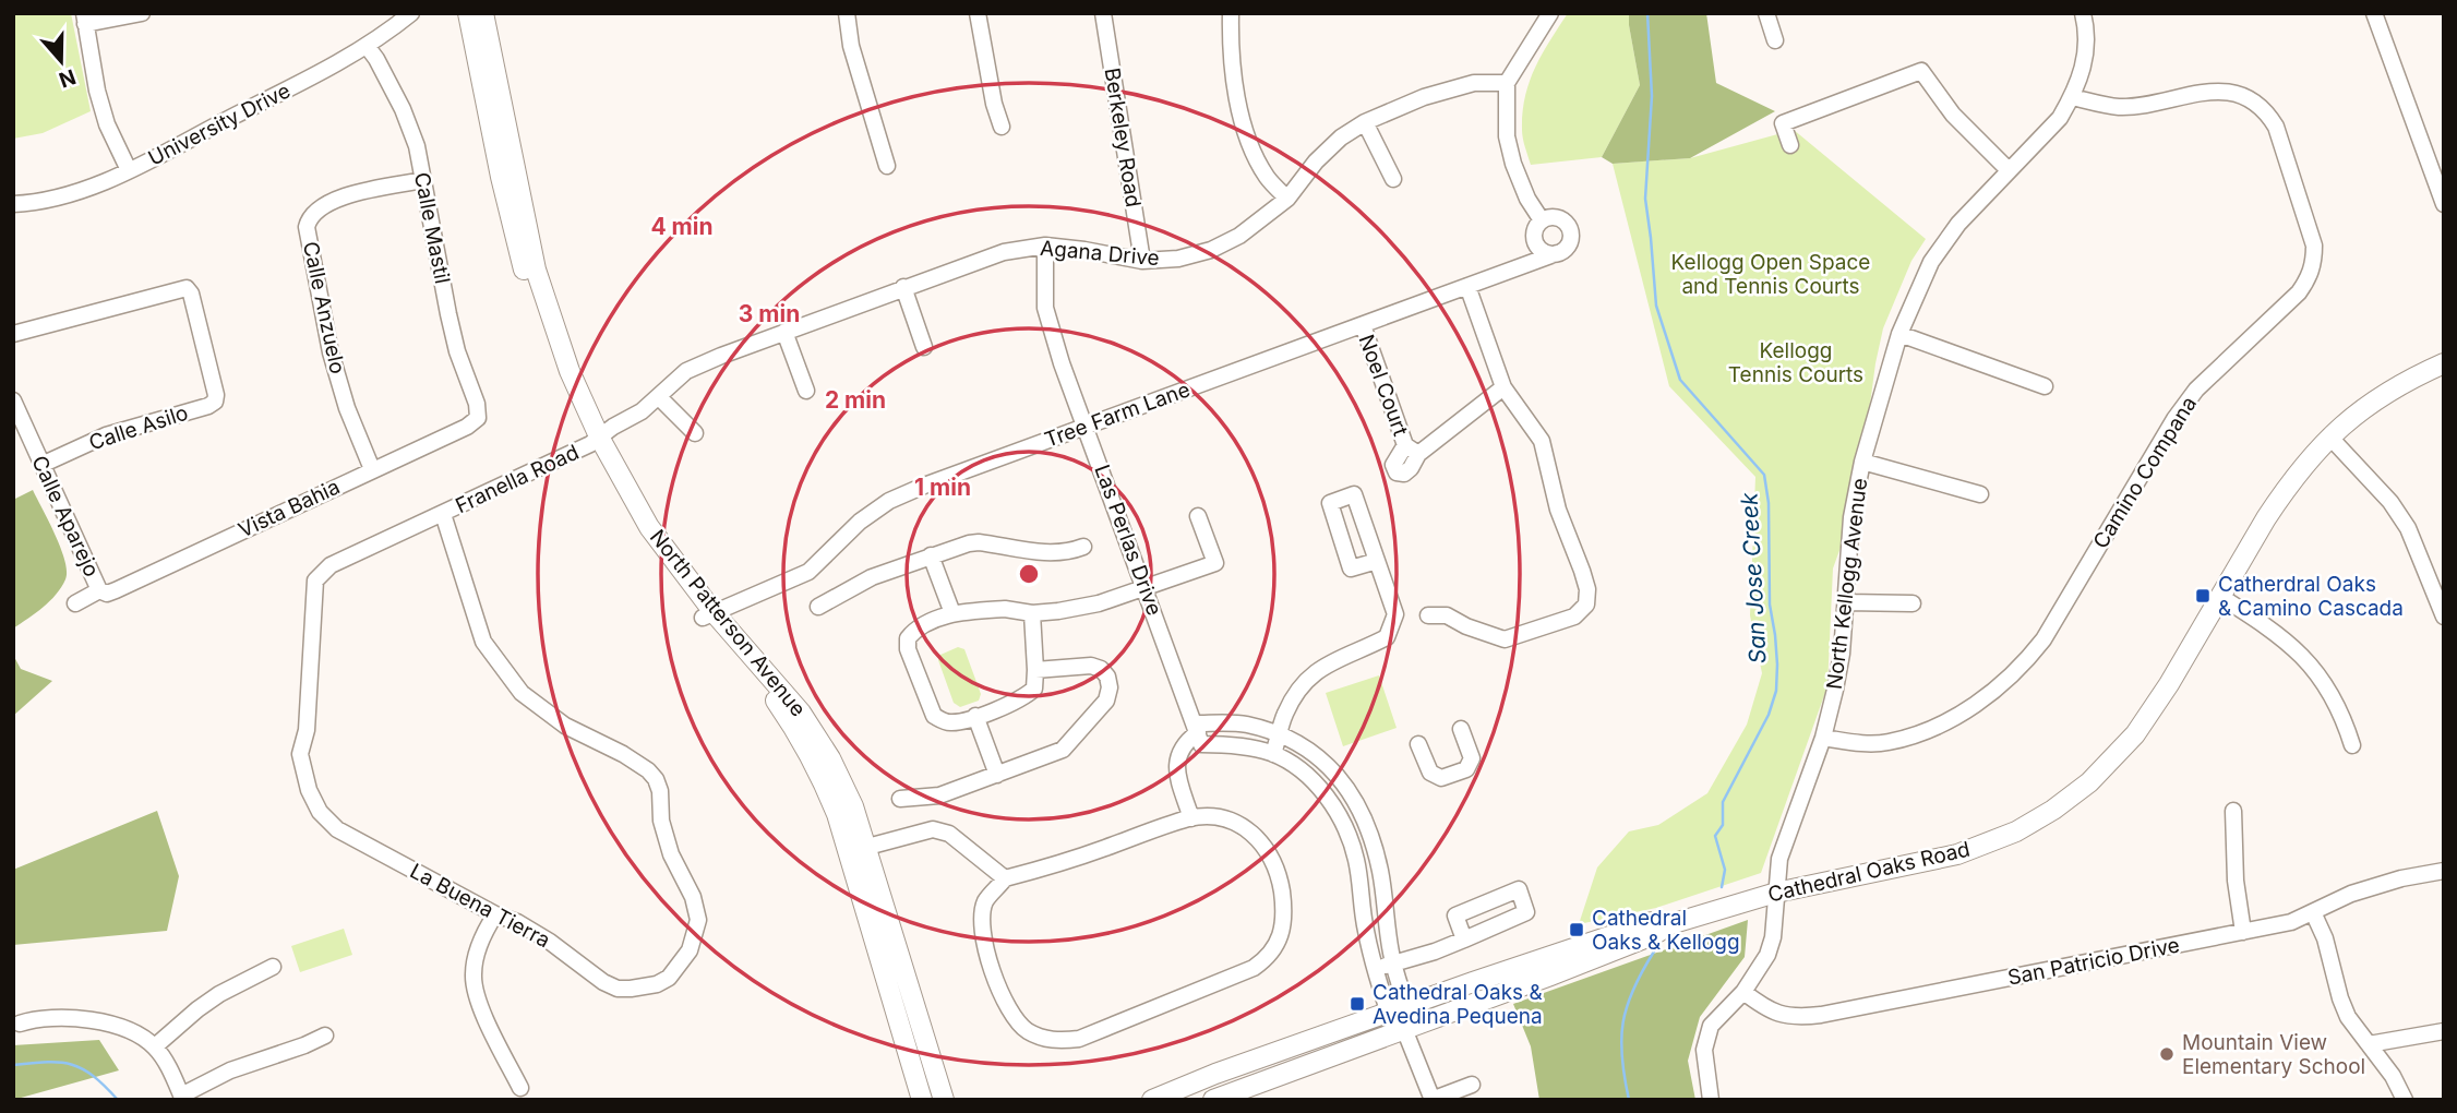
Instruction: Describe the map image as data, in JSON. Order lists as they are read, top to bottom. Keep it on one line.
{"streets":{"main road":["North Patterson Avenue","Cathedral Oaks Road"],"street":["University Drive","Berkeley Road","Calle Mastil","Agana Drive","Calle Anzuelo","Noel Court","Tree Farm Lane","Calle Asilo","Camino Compana","Franella Road","Vista Bahia","Calle Aparejo","Las Perlas Drive","North Kellogg Avenue","La Buena Tierra","San Patricio Drive"]},"crossings":[["University Drive","Calle Mastil"],["Berkeley Road","Agana Drive"],["Calle Mastil","Calle Anzuelo"],["Calle Mastil","Vista Bahia"],["Agana Drive","Franella Road"],["Agana Drive","Las Perlas Drive"],["Agana Drive","North Patterson Avenue"],["Calle Anzuelo","Vista Bahia"],["Noel Court","Tree Farm Lane"],["Tree Farm Lane","Las Perlas Drive"],["Tree Farm Lane","North Patterson Avenue"],["Calle Asilo","Calle Aparejo"],["Camino Compana","North Kellogg Avenue"],["Franella Road","North Patterson Avenue"],["Franella Road","La Buena Tierra"],["Vista Bahia","Calle Aparejo"],["North Kellogg Avenue","Cathedral Oaks Road"],["North Kellogg Avenue","San Patricio Drive"]],"water":["San Jose Creek"],"parks":["Kellogg Open Space and Tennis Courts","Kellogg Tennis Courts"],"places":{"transit":["Catherdral Oaks & Camino Cascada","Cathedral Oaks & Kellogg","Cathedral Oaks & Avedina Pequena"],"other":["Mountain View Elementary School"]},"north":"bottom","rings":["4 min","3 min","2 min","1 min"]}
